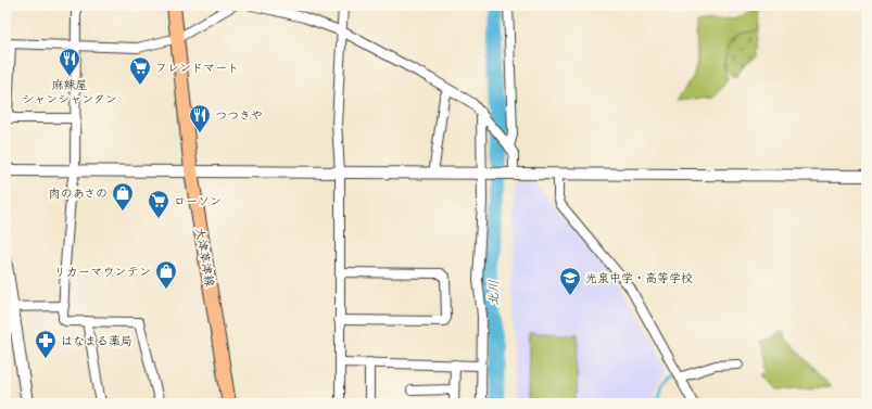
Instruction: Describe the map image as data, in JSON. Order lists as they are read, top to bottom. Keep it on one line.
{"streets":{"main road":["大津草津線"]},"water":["北川"],"places":{"restaurant":["麻辣屋 シャンシャンタン","つつきや"],"supermarket":["フレンドマート","ローソン"],"shop":["肉のあさの","リカーマウンテン"],"school or university":["光泉中学・高等学校"],"pharmacy":["はなまる薬局"]}}
